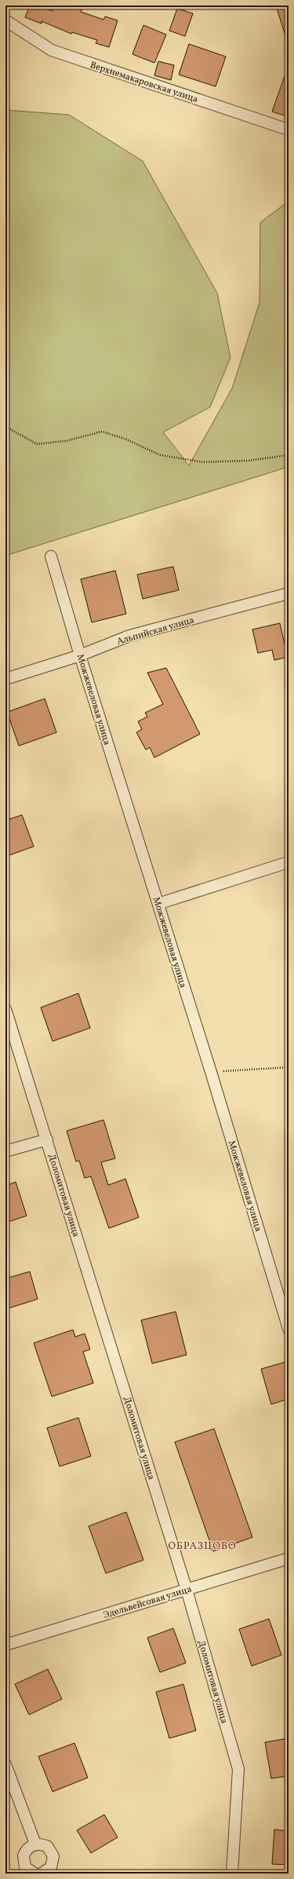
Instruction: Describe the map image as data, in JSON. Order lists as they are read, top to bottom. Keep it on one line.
{"streets":{"street":["Верхнемакаровская улица","Альпийская улица","Можжевеловая улица","Доломитовая улица","Эдельвейсовая улица"]},"crossings":[["Альпийская улица","Можжевеловая улица"],["Доломитовая улица","Эдельвейсовая улица"]],"districts":["ОБРАЗЦОВО"]}
